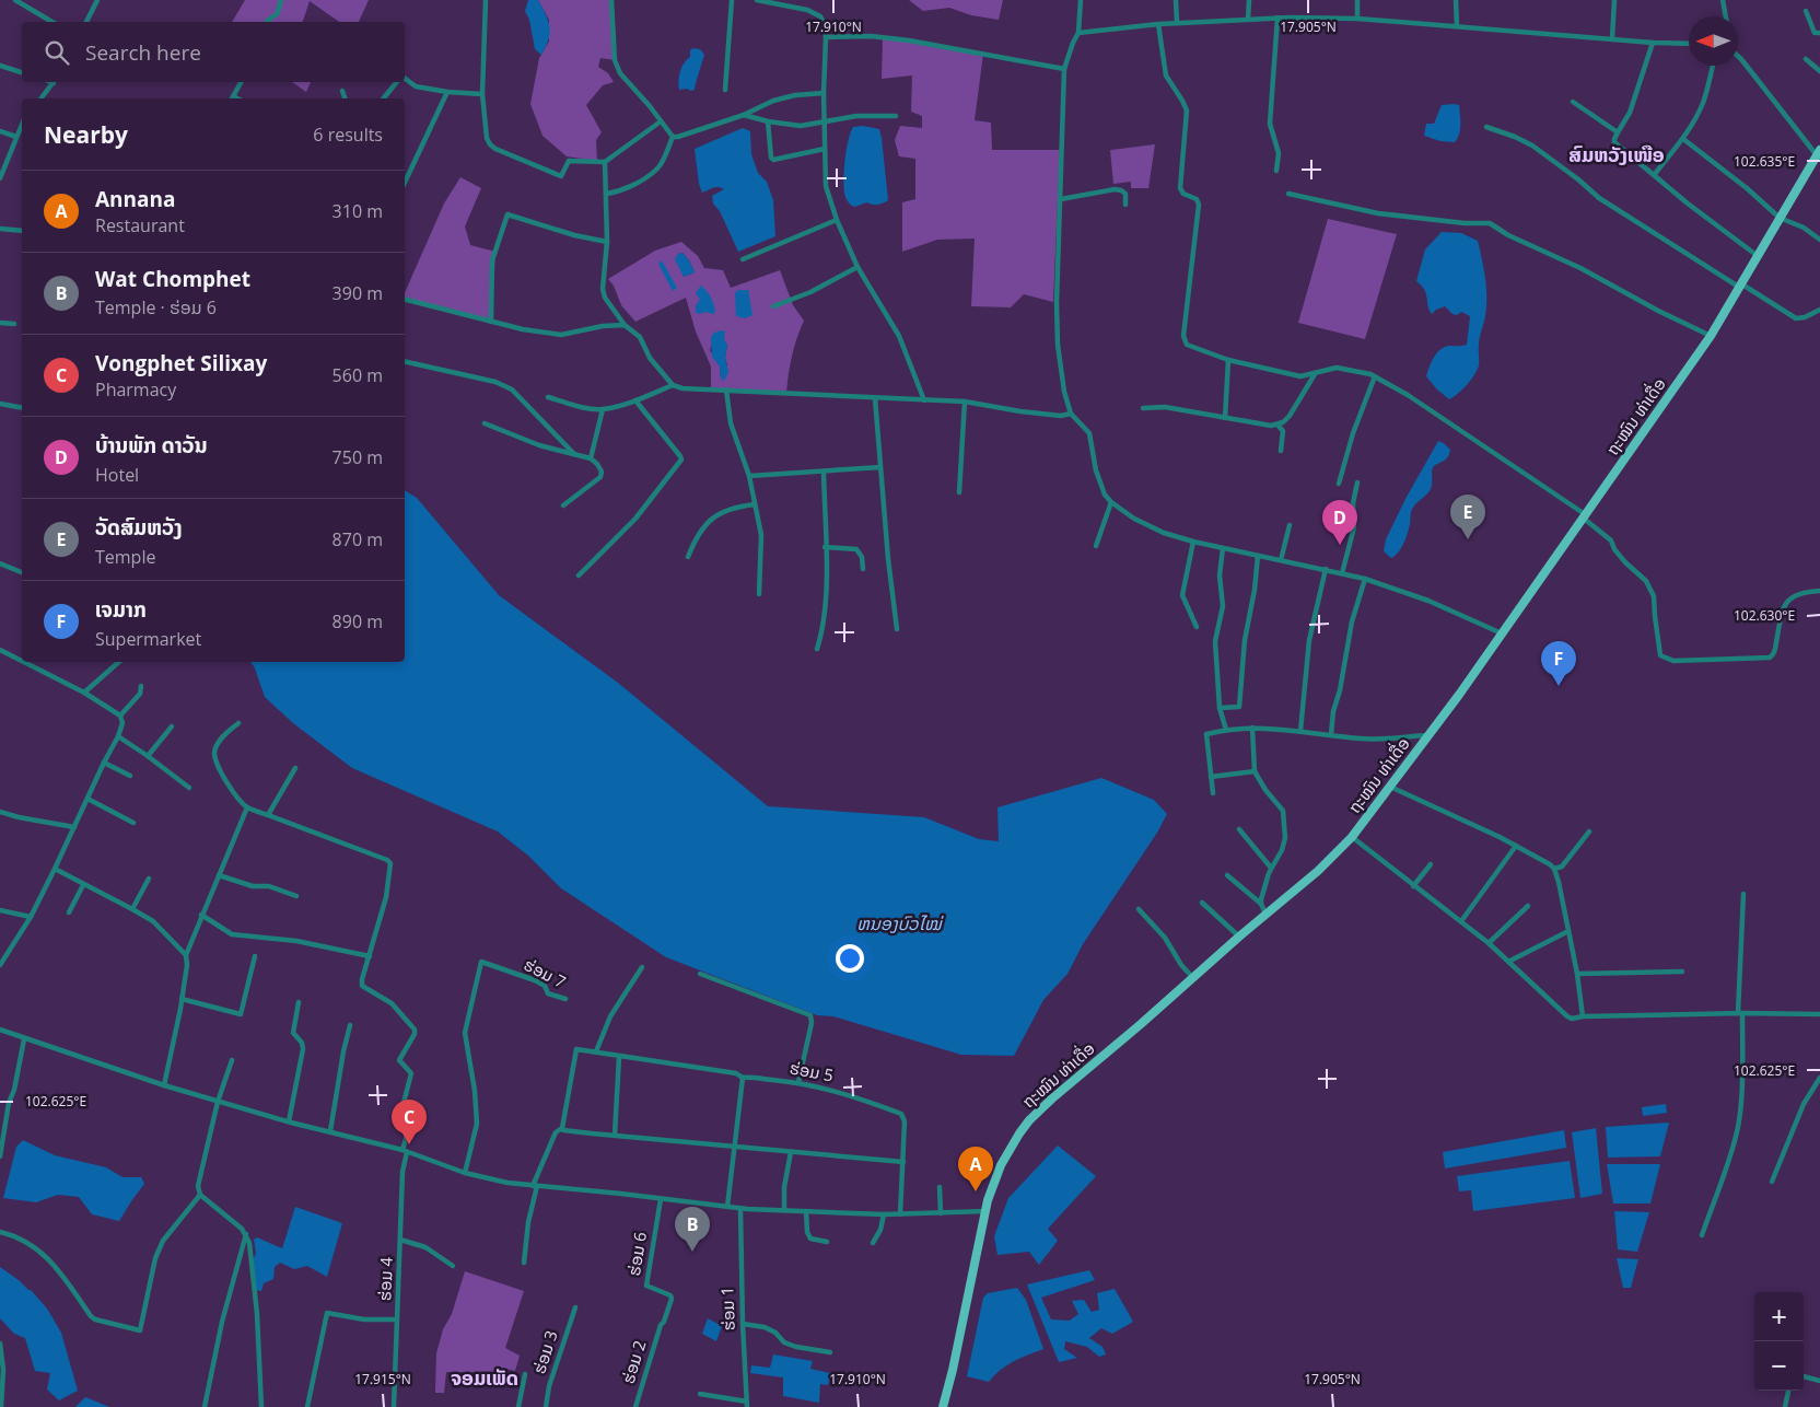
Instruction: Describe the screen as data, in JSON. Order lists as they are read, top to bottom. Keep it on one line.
{"streets":{"main road":["ຖະໝົນ ທ່າເດື່ອ"],"street":["ຮ່ອມ 7","ຮ່ອມ 5","ຮ່ອມ 6","ຮ່ອມ 4","ຮ່ອມ 1","ຮ່ອມ 3","ຮ່ອມ 2"]},"crossings":[["ຮ່ອມ 6","ຮ່ອມ 2"]],"districts":["ສົມຫວັງເໜືອ","ຈອມເພັດ"],"water":["ຫນອງບົວໄໝ່"],"north":"left","page":{"search":"Search here","heading":["Nearby","6 results"],"list":[{"mark":"A","name":"Annana","note":"Restaurant","value":"310 m"},{"mark":"B","name":"Wat Chomphet","note":"Temple · ຮ່ອມ 6","value":"390 m"},{"mark":"C","name":"Vongphet Silixay","note":"Pharmacy","value":"560 m"},{"mark":"D","name":"ບ້ານພັກ ດາວັນ","note":"Hotel","value":"750 m"},{"mark":"E","name":"ວັດສົມຫວັງ","note":"Temple","value":"870 m"},{"mark":"F","name":"ເຈມາກ","note":"Supermarket","value":"890 m"}],"pins":["E","D","F","C","A","B"],"map_buttons":["+","−"]},"coordinates":["17.910°N","17.905°N","102.635°E","102.630°E","102.625°E","17.915°N"]}
